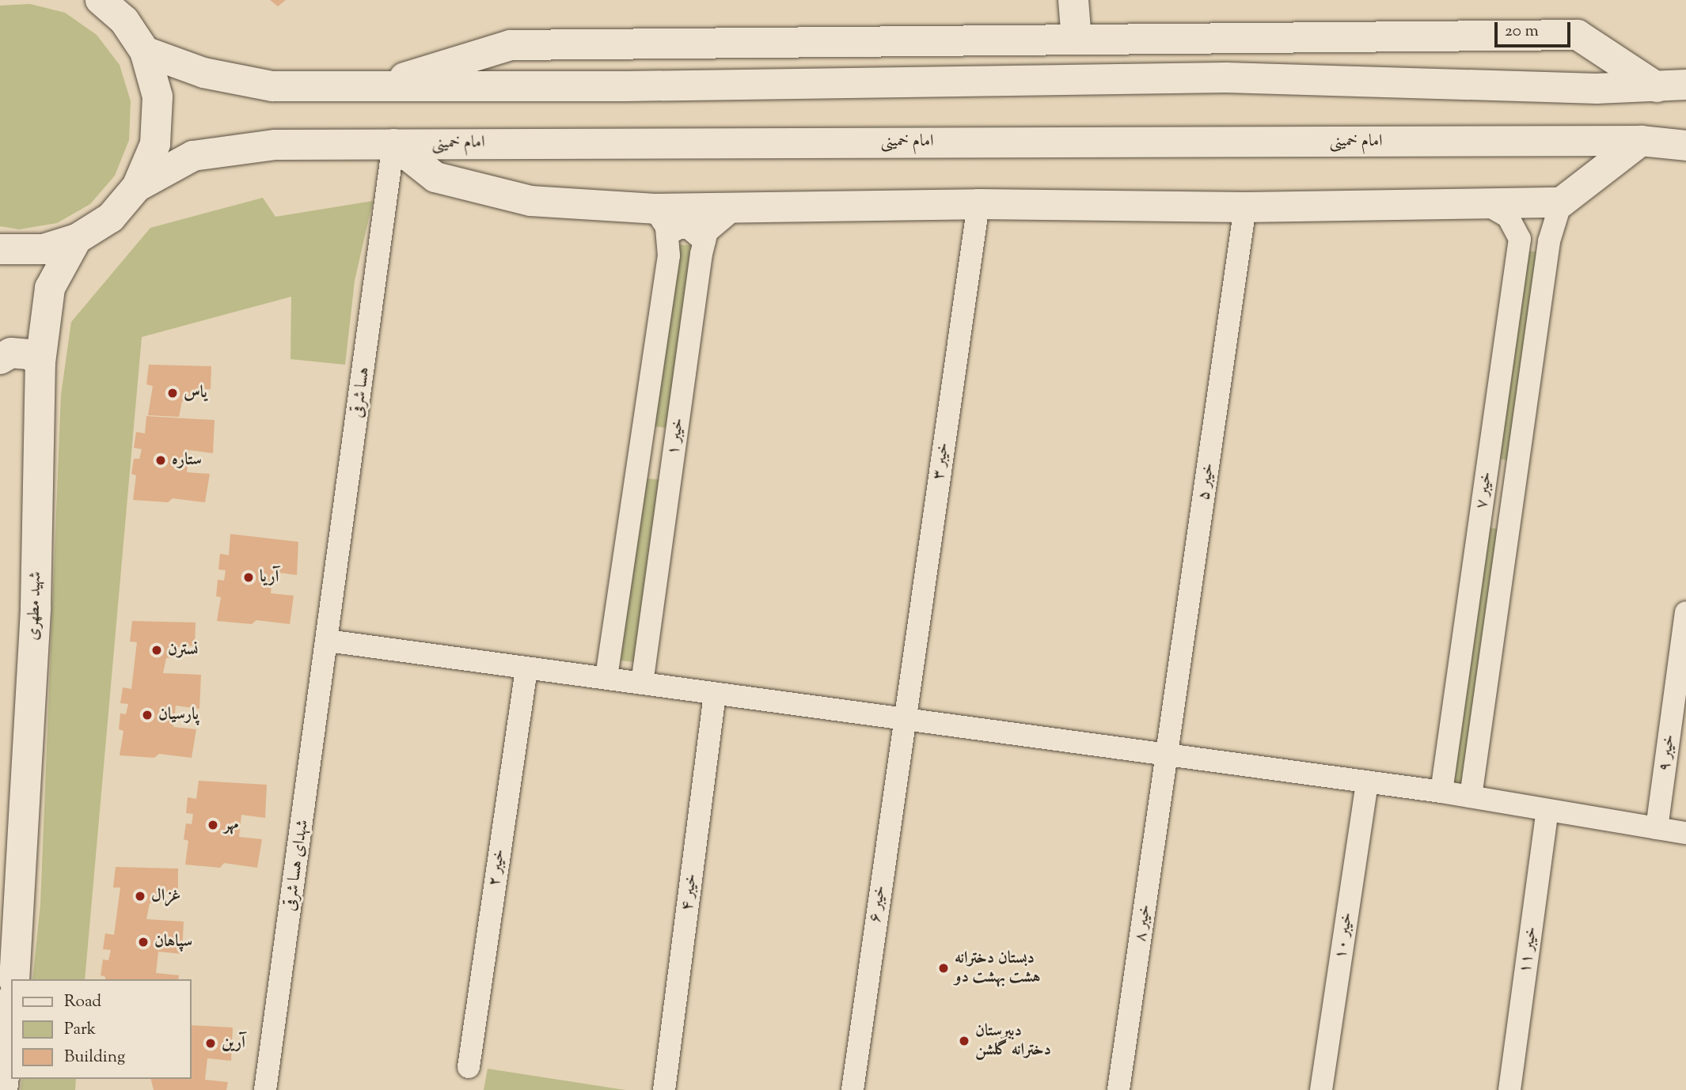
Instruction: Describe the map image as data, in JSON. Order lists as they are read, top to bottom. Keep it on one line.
{"streets":{"main road":["امام خمینی","شهید مطهری"],"street":["هسا شرقی","خیبر ۱","خیبر ۳","خیبر ۵","خیبر ۷","خیبر ۹","شهدای هسا شرقی","خیبر ۲","خیبر ۴","خیبر ۶","خیبر ۸","خیبر ۱۰","خیبر ۱۱"]},"crossings":[["امام خمینی","هسا شرقی"],["هسا شرقی","شهدای هسا شرقی"],["خیبر ۳","خیبر ۶"],["خیبر ۵","خیبر ۸"]],"places":["یاس","ستاره","آریا","نسترن","پارسیان","مهر","غزال","سپاهان","دبستان دخترانه هشت بهشت دو","دبیرستان دخترانه گلشن","آرین"],"legend":["Road","Park","Building"],"scale_bar":"20 m"}
